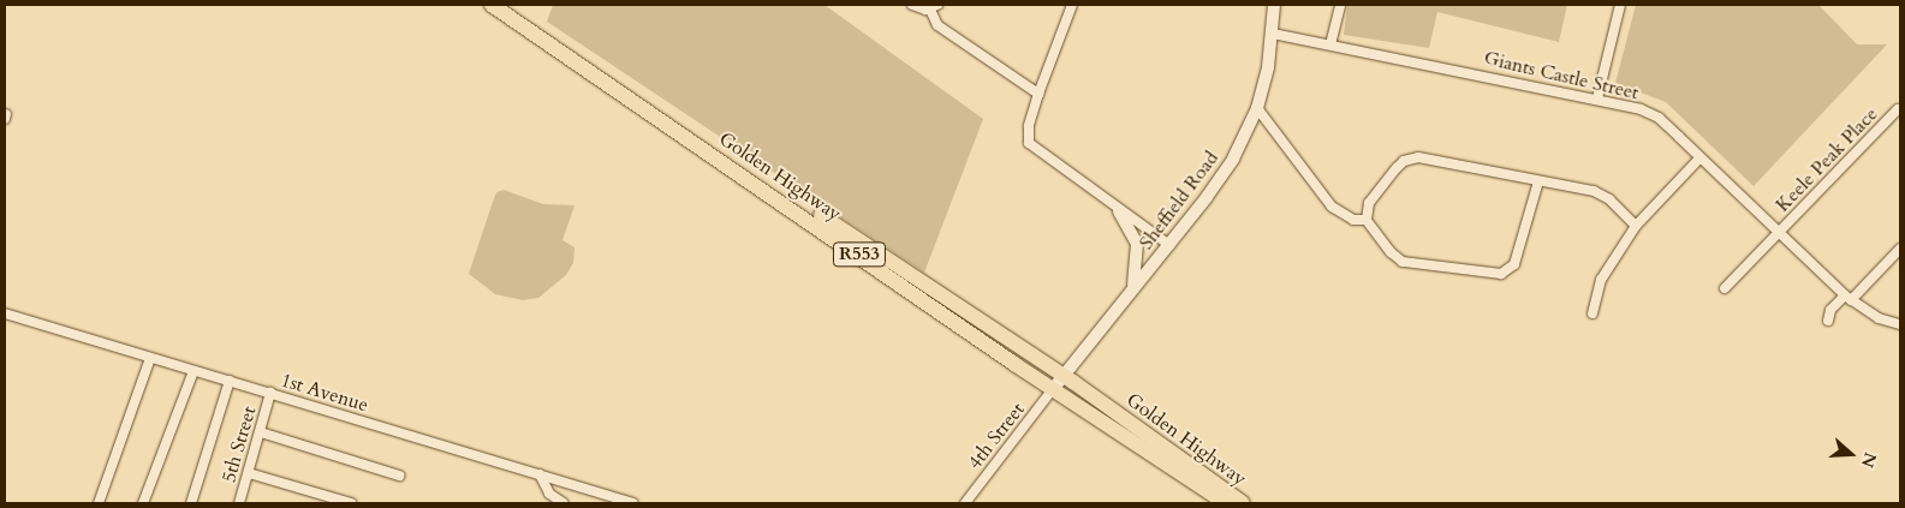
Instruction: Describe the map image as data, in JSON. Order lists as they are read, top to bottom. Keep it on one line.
{"streets":{"main road":["Golden Highway","R553"],"street":["Giants Castle Street","Keele Peak Place","Sheffield Road","1st Avenue","4th Street","5th Street"]},"crossings":[["Giants Castle Street","Keele Peak Place"],["Giants Castle Street","Sheffield Road"],["Golden Highway","Sheffield Road"],["Golden Highway","4th Street"],["Sheffield Road","4th Street"],["1st Avenue","5th Street"]],"north":"right"}
